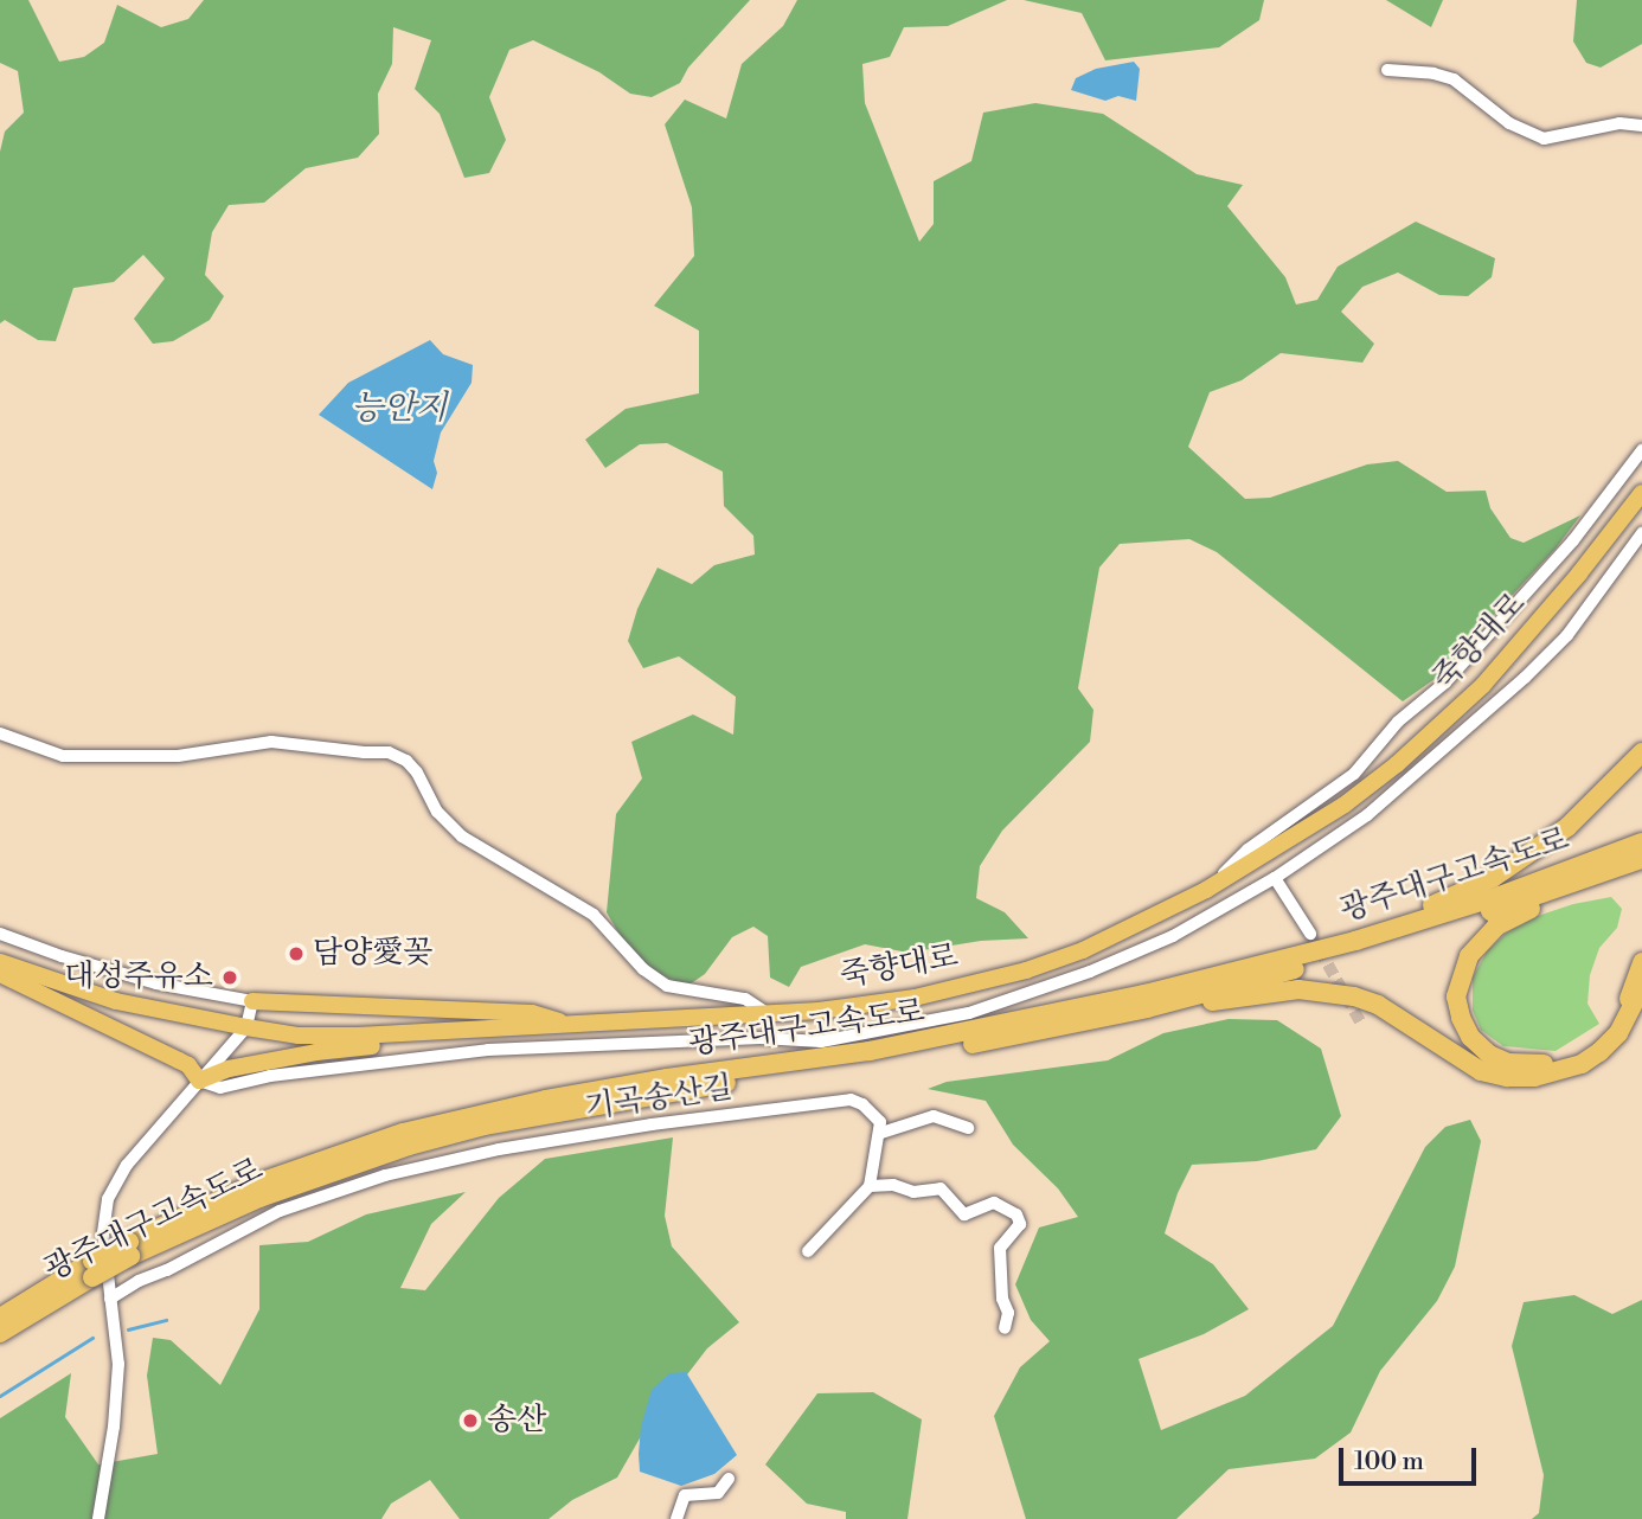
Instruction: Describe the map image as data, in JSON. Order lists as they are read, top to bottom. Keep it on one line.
{"streets":{"highway":["광주대구고속도로"],"main road":["죽향대로"],"street":["기곡송산길"]},"water":["능안지"],"places":["담양愛꽂","대성주유소","송산"],"scale_bar":"100 m"}
